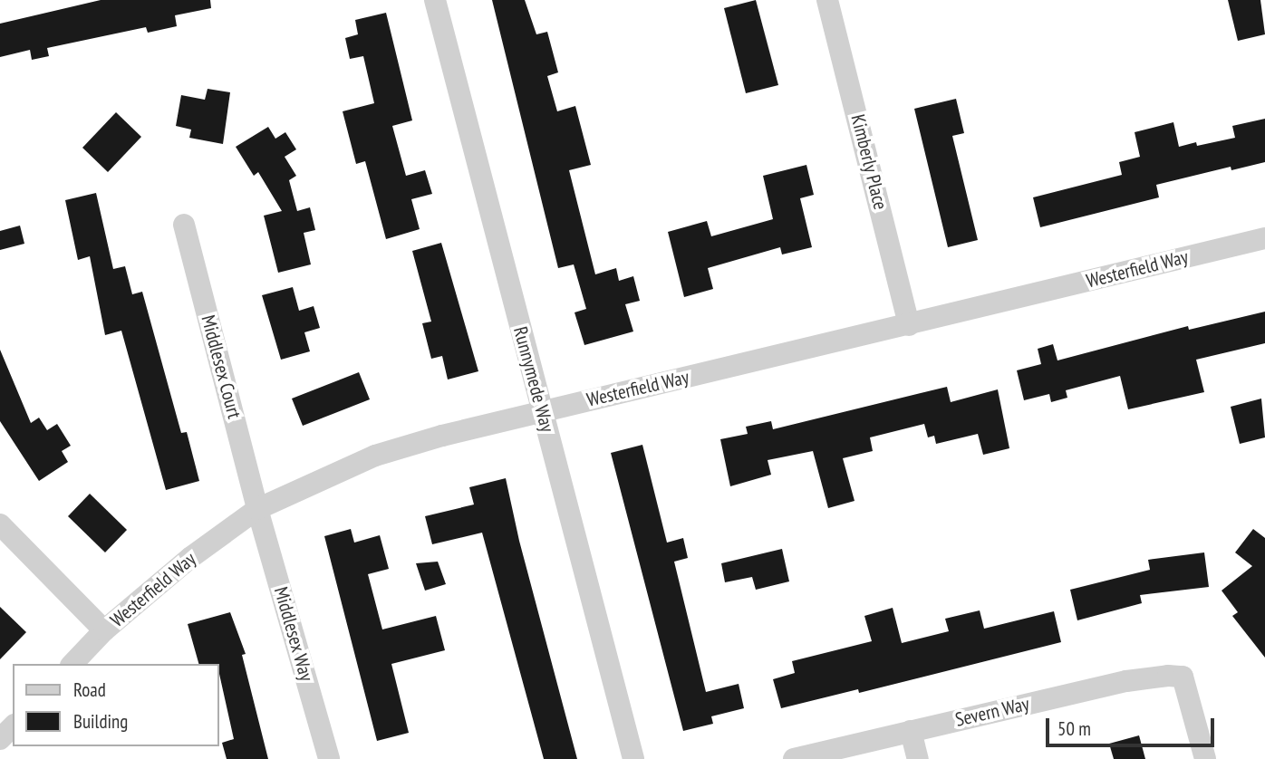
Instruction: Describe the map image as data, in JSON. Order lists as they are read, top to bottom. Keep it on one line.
{"streets":{"street":["Kimberly Place","Westerfield Way","Middlesex Court","Runnymede Way","Middlesex Way","Severn Way"]},"crossings":[["Kimberly Place","Westerfield Way"],["Westerfield Way","Middlesex Court"],["Westerfield Way","Runnymede Way"],["Westerfield Way","Middlesex Way"],["Middlesex Court","Middlesex Way"]],"legend":["Road","Building"],"scale_bar":"50 m"}
